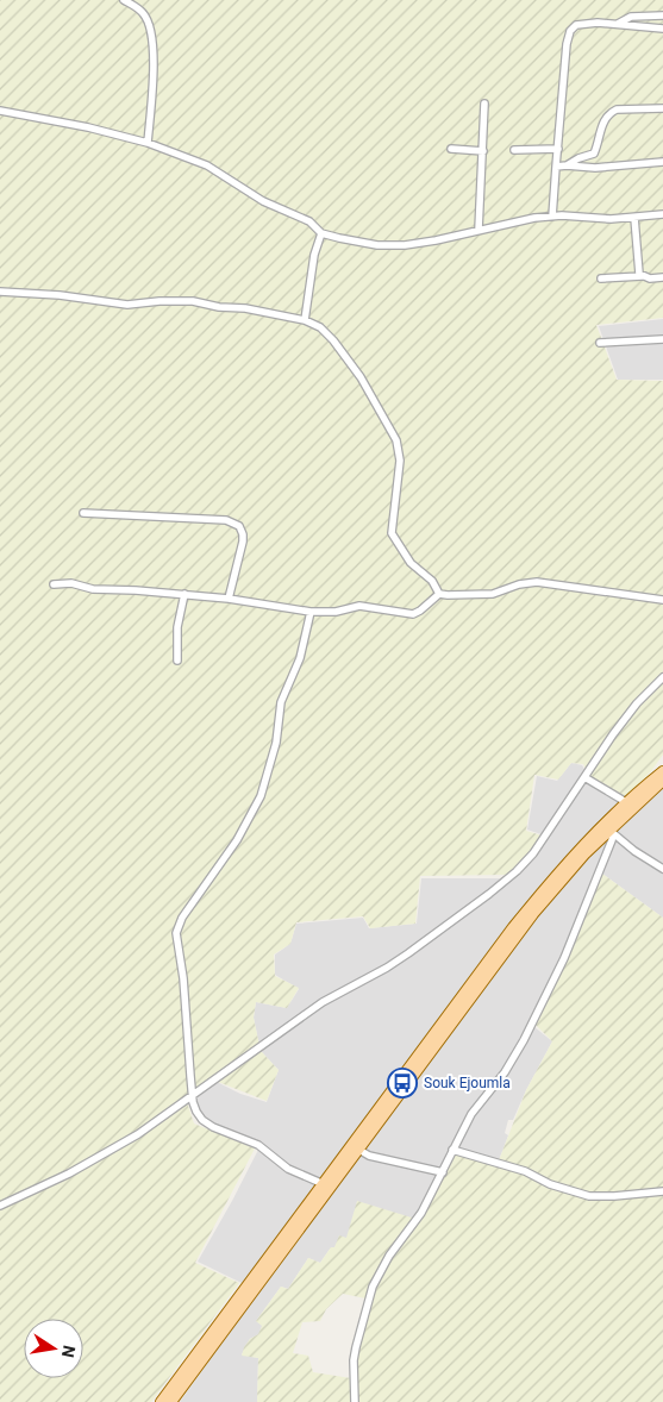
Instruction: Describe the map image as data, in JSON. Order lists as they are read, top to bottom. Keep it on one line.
{"places":{"bus stop":["Souk Ejoumla"]},"north":"right"}
